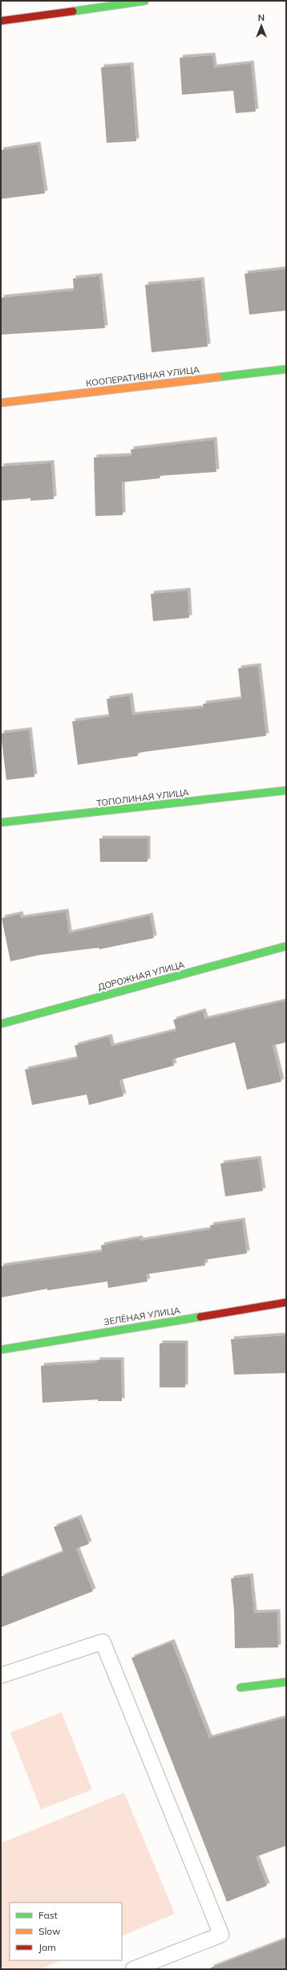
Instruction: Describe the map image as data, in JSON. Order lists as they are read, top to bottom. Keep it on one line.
{"streets":{"street":["КООПЕРАТИВНАЯ УЛИЦА","ТОПОЛИНАЯ УЛИЦА","ДОРОЖНАЯ УЛИЦА","ЗЕЛЁНАЯ УЛИЦА"]},"legend":["Fast","Slow","Jam"],"north":"top"}
